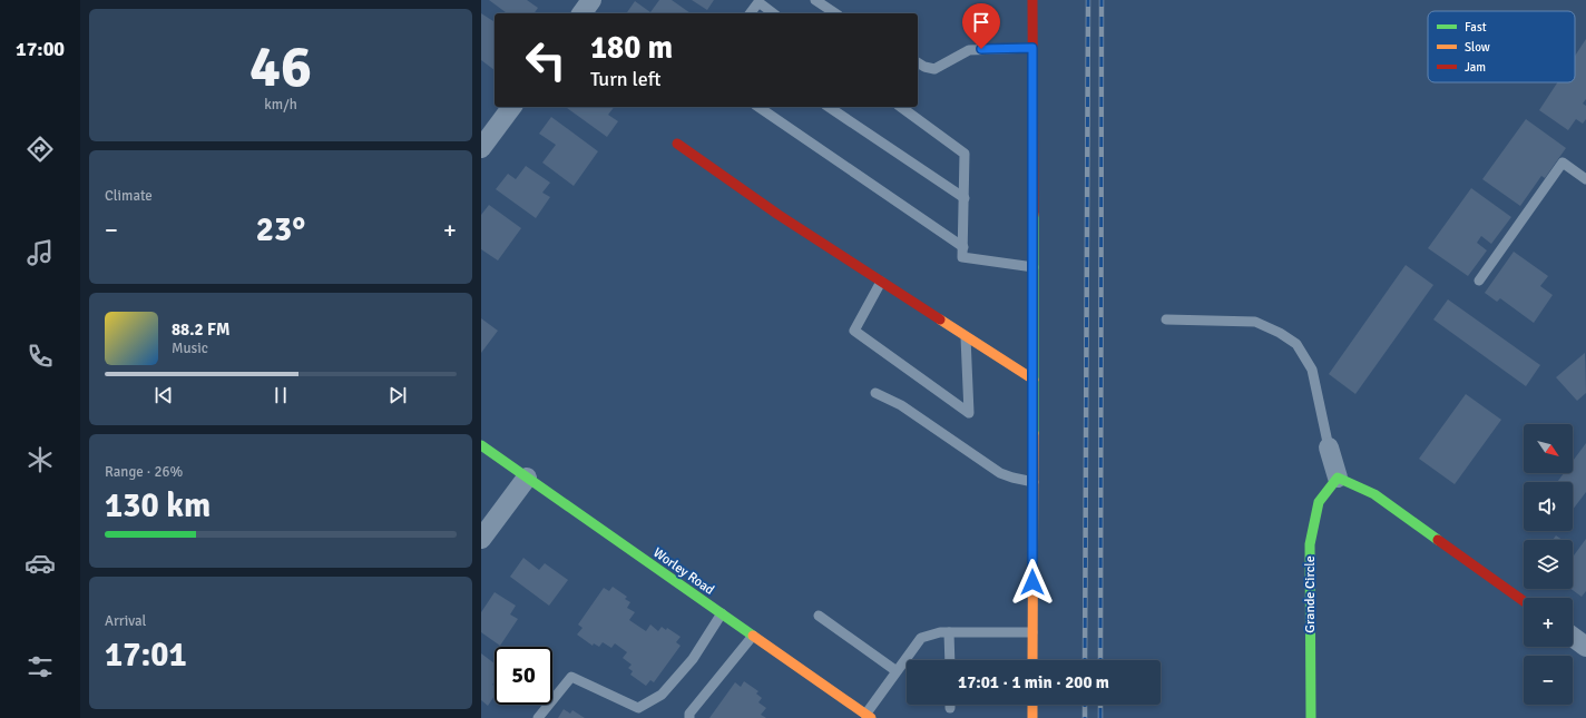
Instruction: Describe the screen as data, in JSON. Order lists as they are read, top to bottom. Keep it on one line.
{"streets":{"street":["Worley Road","Grande Circle"]},"legend":["Fast","Slow","Jam"],"north":"bottom right","page":{"tabs":"17:00","tile":[["46","km/h"],"Climate",["Range · 26%","130 km"],["Arrival","17:01"]],"turn":["180 m","Turn left"],"heat":["−","23°","+"],"song":["88.2 FM","Music"],"map_buttons":["+","−"],"limit":"50","trip":"17:01 · 1 min · 200 m"}}
